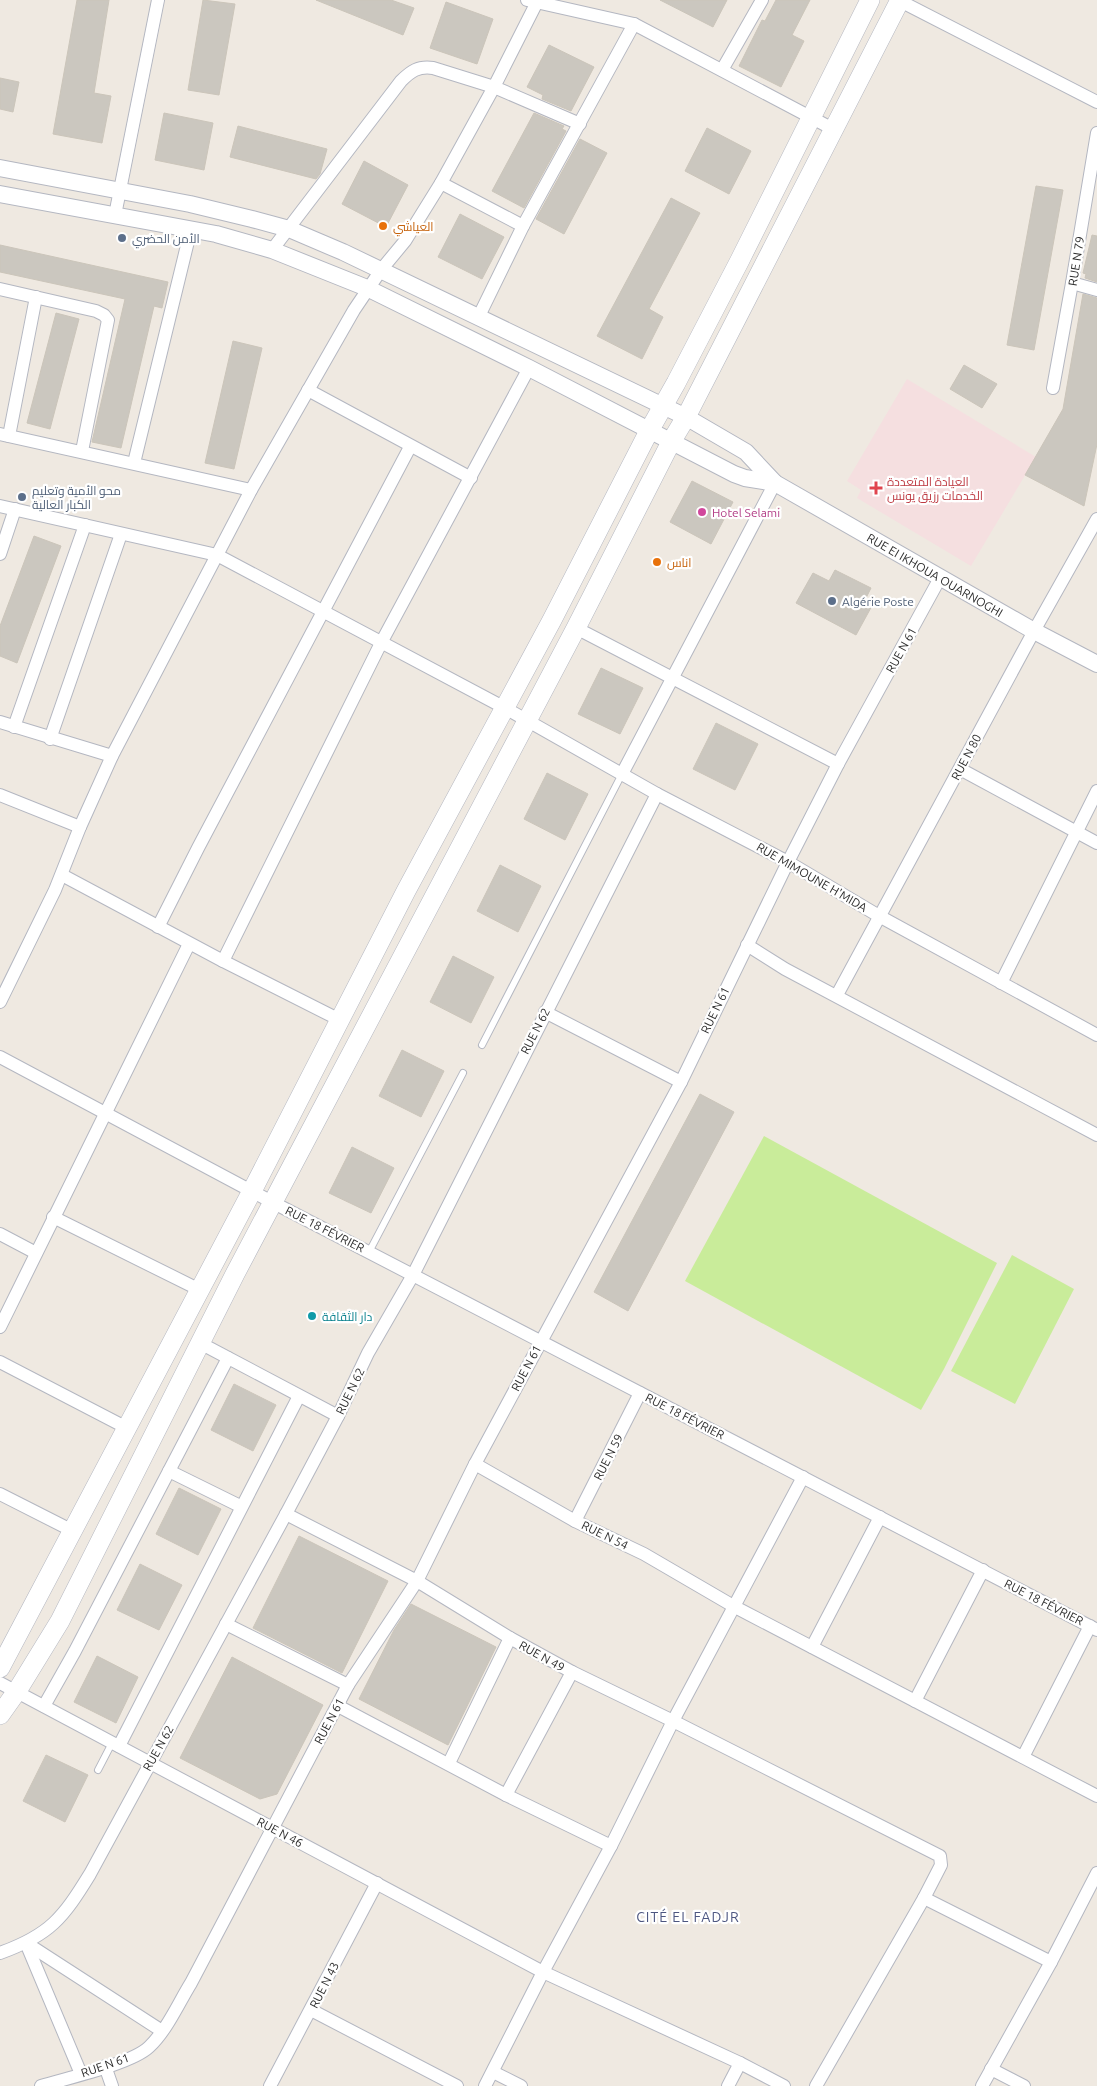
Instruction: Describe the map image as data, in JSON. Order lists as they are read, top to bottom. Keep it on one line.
{"streets":{"street":["RUE N 79","RUE EI IKHOUA OUARNOGHI","RUE N 61","RUE N 80","RUE MIMOUNE H'MIDA","RUE N 62","RUE 18 FÉVRIER","RUE N 59","RUE N 54","RUE N 49","RUE N 46","RUE N 43"]},"crossings":[["RUE EI IKHOUA OUARNOGHI","RUE N 61"],["RUE EI IKHOUA OUARNOGHI","RUE N 80"],["RUE N 61","RUE MIMOUNE H'MIDA"],["RUE N 61","RUE 18 FÉVRIER"],["RUE N 61","RUE N 54"],["RUE N 61","RUE N 49"],["RUE N 61","RUE N 46"],["RUE N 80","RUE MIMOUNE H'MIDA"],["RUE MIMOUNE H'MIDA","RUE N 62"],["RUE N 62","RUE 18 FÉVRIER"],["RUE N 62","RUE N 49"],["RUE N 62","RUE N 46"],["RUE 18 FÉVRIER","RUE N 59"],["RUE N 59","RUE N 54"],["RUE N 46","RUE N 43"]],"districts":["CITÉ EL FADJR"],"places":{"other":["العياشي","الأمن الحضري","محو الأمية وتعليم الكبار العالية","Hotel Selami","اناس","Algérie Poste","دار الثقافة"],"health":["العيادة المتعددة الخدمات رزيق يونس"]}}
